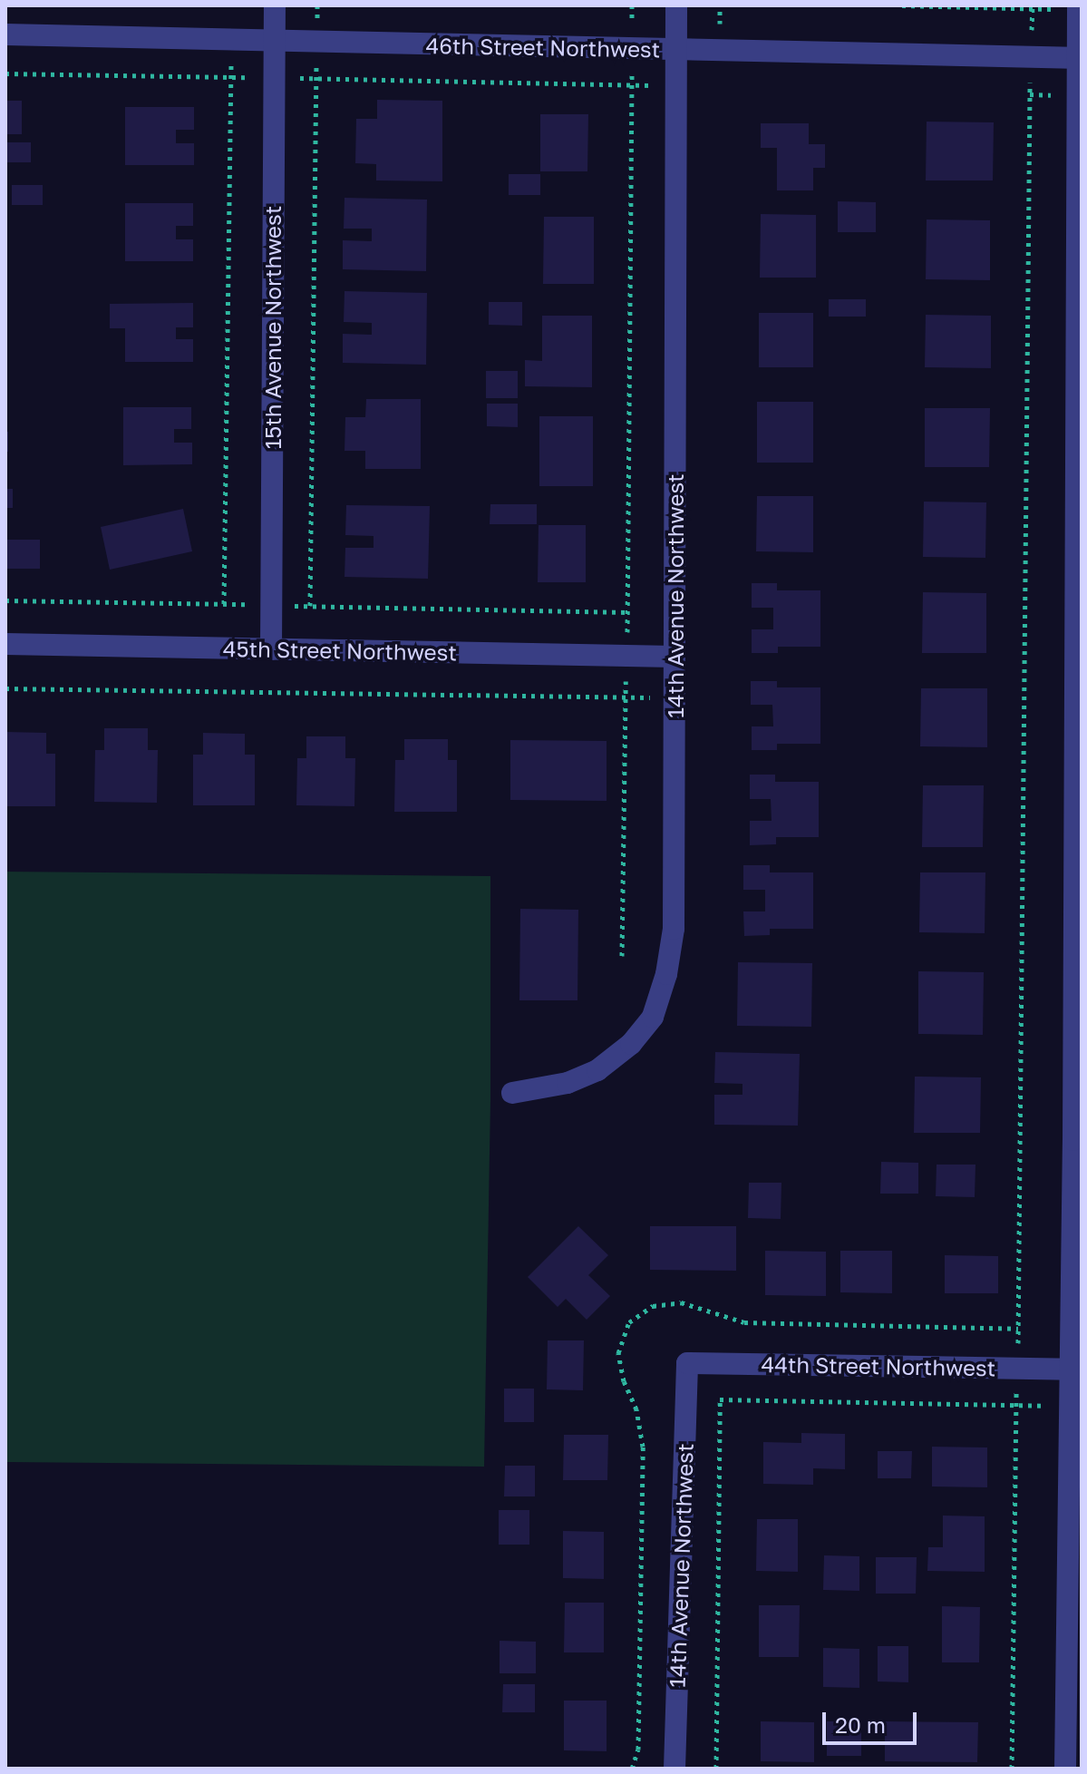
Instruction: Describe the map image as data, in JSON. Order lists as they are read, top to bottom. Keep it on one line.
{"streets":{"street":["46th Street Northwest","15th Avenue Northwest","14th Avenue Northwest","45th Street Northwest","44th Street Northwest"]},"crossings":[["46th Street Northwest","15th Avenue Northwest"],["46th Street Northwest","14th Avenue Northwest"],["15th Avenue Northwest","45th Street Northwest"],["14th Avenue Northwest","45th Street Northwest"],["14th Avenue Northwest","44th Street Northwest"]],"scale_bar":"20 m"}
